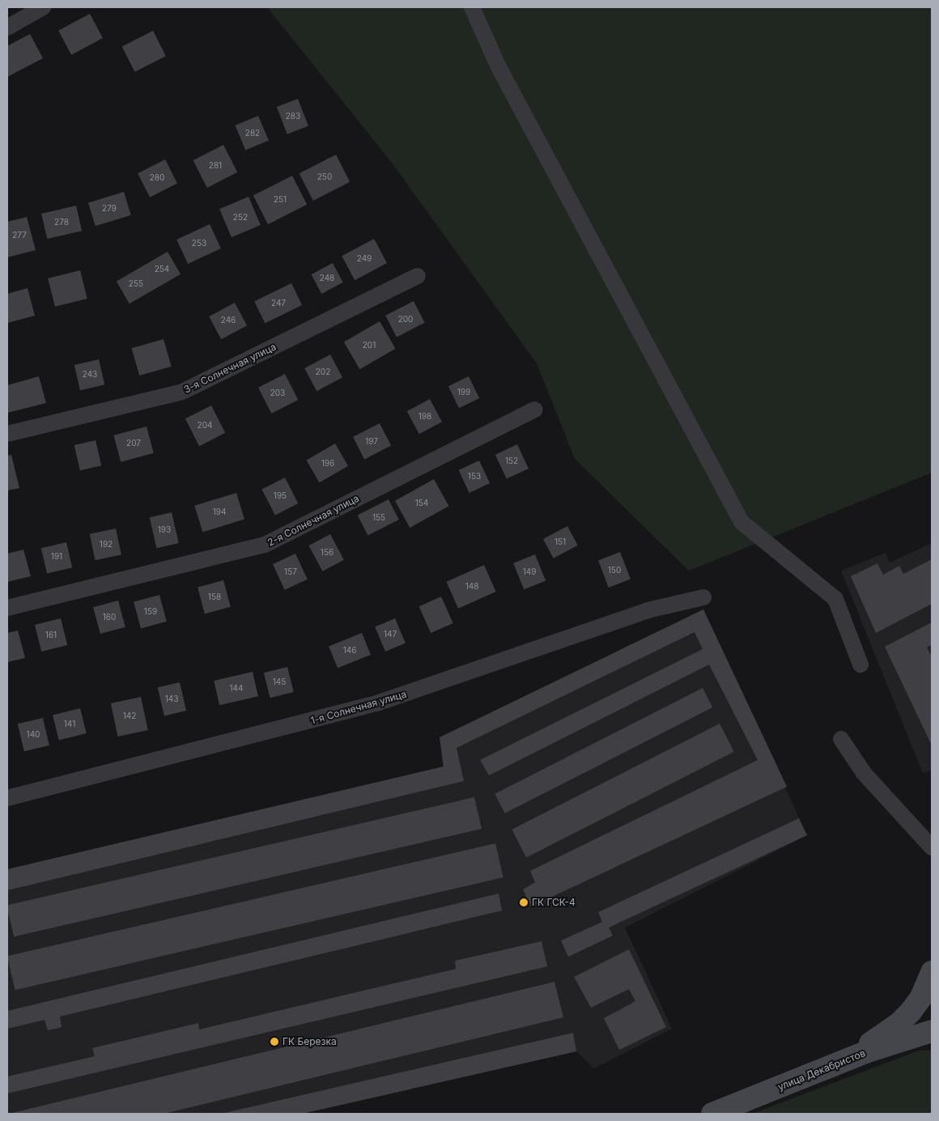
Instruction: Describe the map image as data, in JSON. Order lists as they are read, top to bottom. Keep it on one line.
{"streets":{"street":["3-я Солнечная улица","2-я Солнечная улица","1-я Солнечная улица","улица Декабристов"]},"places":["ГК ГСК-4","ГК Березка"],"house_numbers":["283","282","281","250","280","251","279","252","278","277","253","249","254","248","255","247","200","246","201","202","243","199","203","198","204","197","207","152","196","153","195","154","194","155","193","151","192","156","191","150","157","149","148","158","159","160","147","161","146","145","144","143","142","141","140"]}
